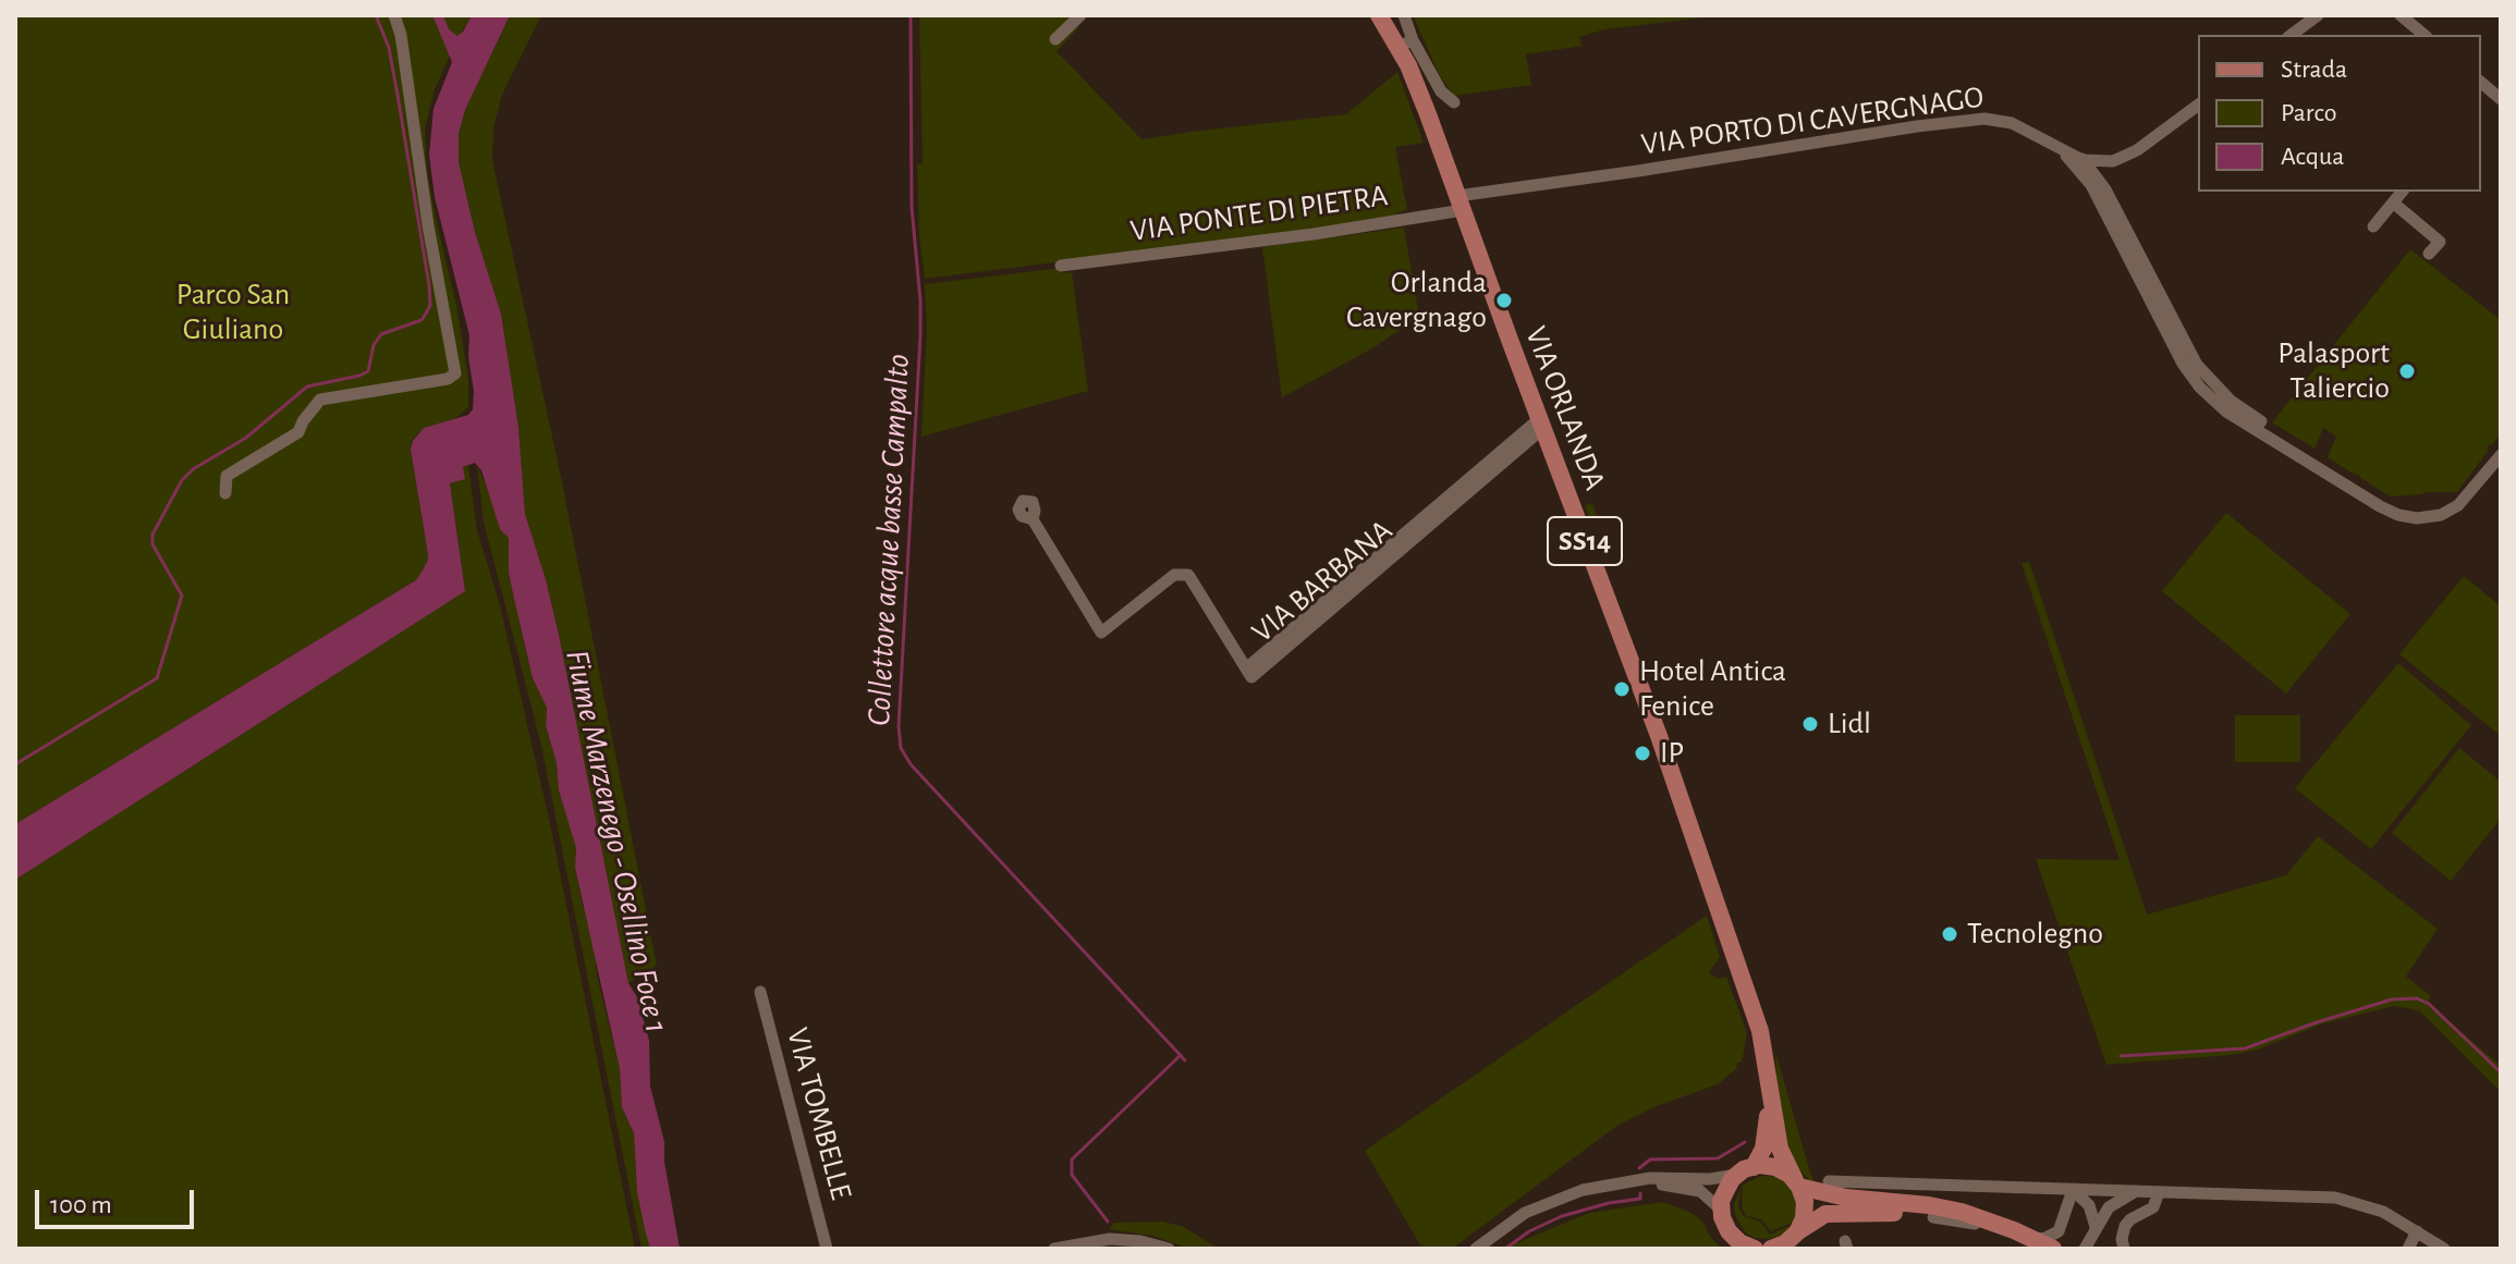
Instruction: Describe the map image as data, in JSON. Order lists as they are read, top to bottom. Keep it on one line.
{"streets":{"main road":["VIA ORLANDA","SS14"],"street":["VIA PORTO DI CAVERGNAGO","VIA PONTE DI PIETRA","VIA BARBANA","VIA TOMBELLE"]},"crossings":[["VIA PORTO DI CAVERGNAGO","VIA PONTE DI PIETRA"],["VIA PORTO DI CAVERGNAGO","VIA ORLANDA"],["VIA PONTE DI PIETRA","VIA ORLANDA"],["VIA ORLANDA","VIA BARBANA"]],"water":["Collettore acque basse Campalto","Fiume Marzenego - Osellino Foce 1"],"parks":["Parco San Giuliano"],"places":["Orlanda Cavergnago","Palasport Taliercio","Hotel Antica Fenice","Lidl","IP","Tecnolegno"],"legend":["Strada","Parco","Acqua"],"scale_bar":"100 m"}
